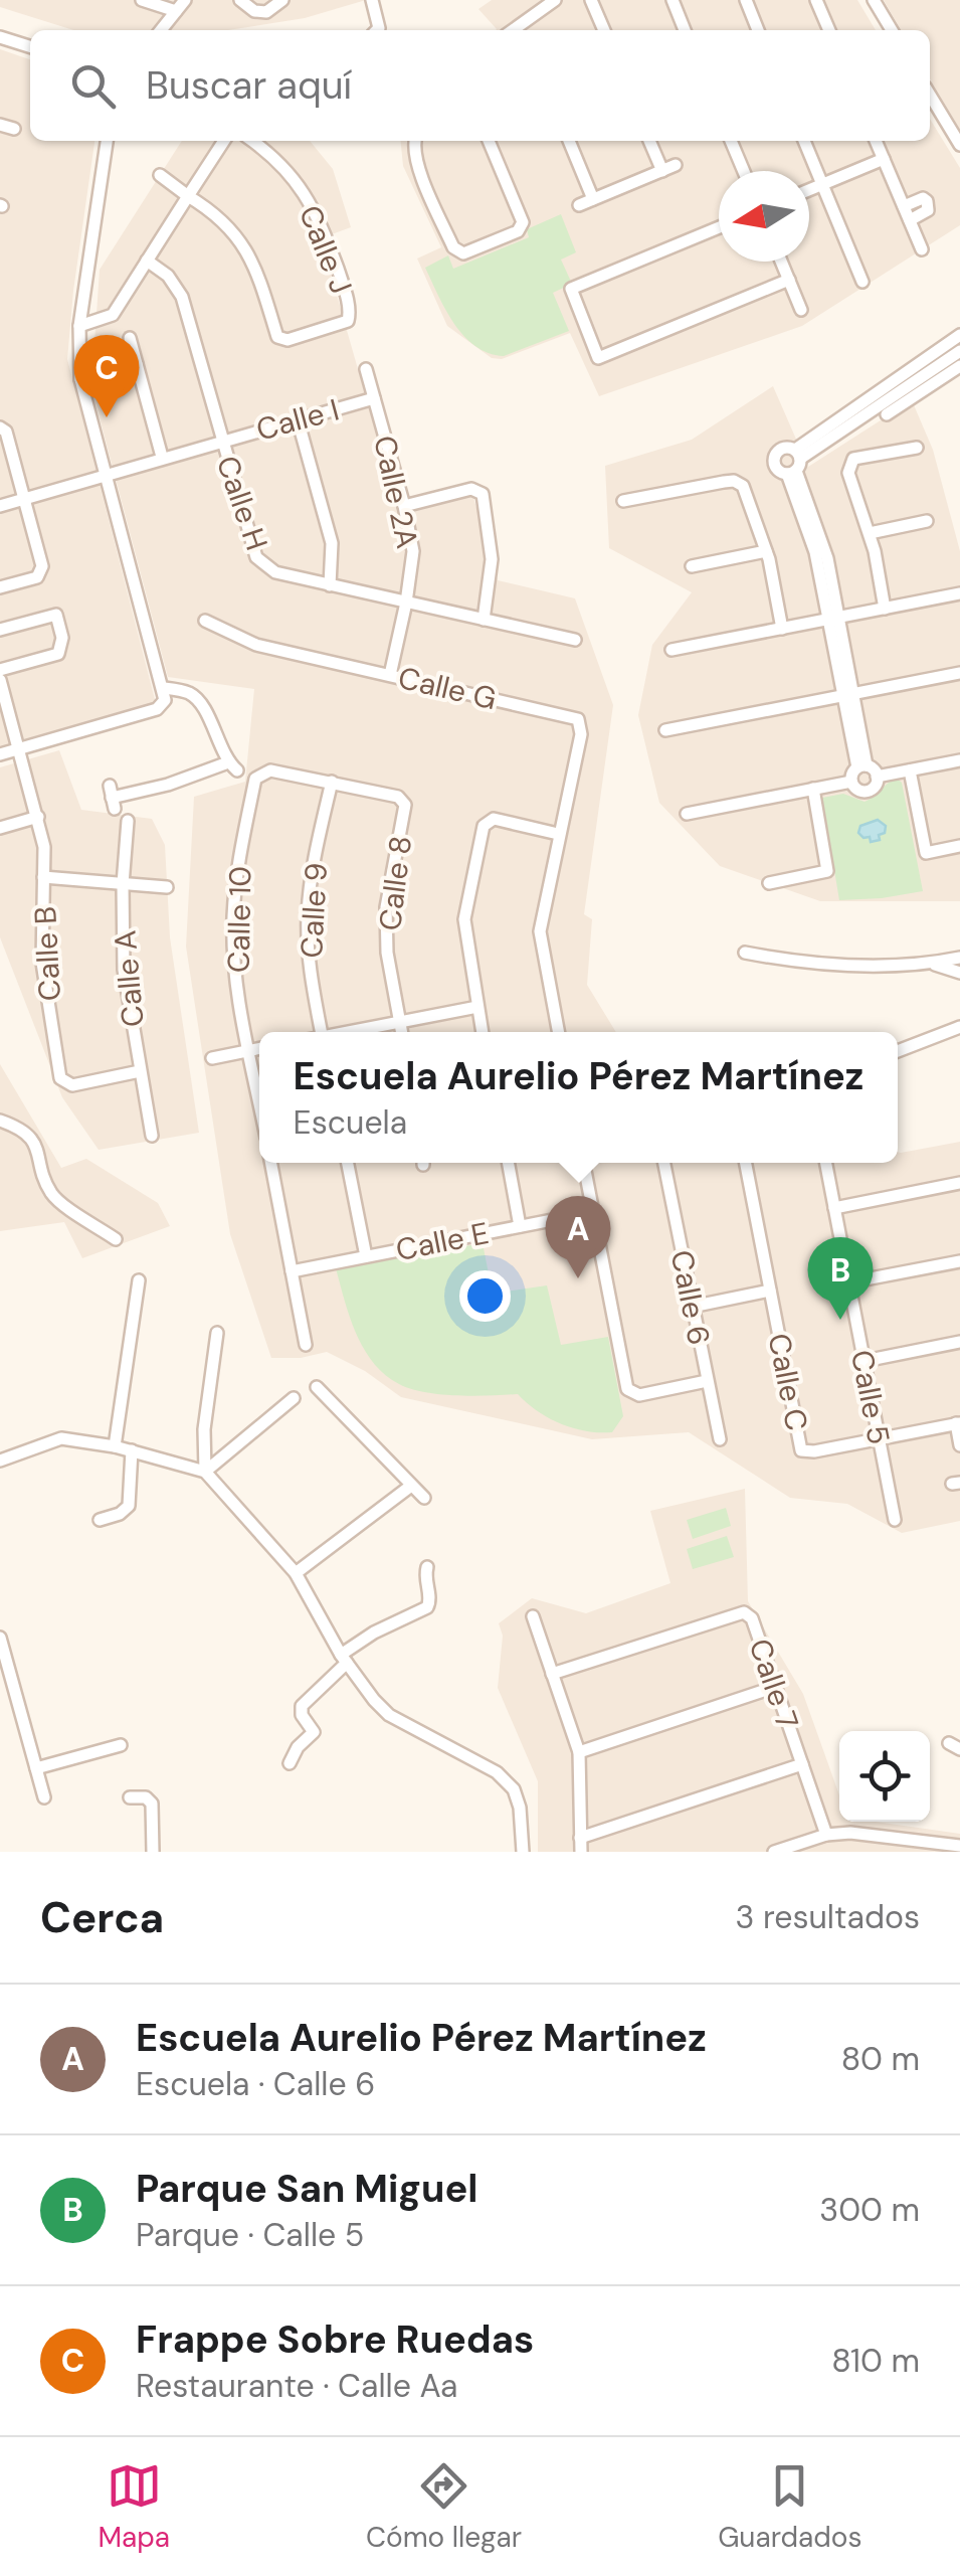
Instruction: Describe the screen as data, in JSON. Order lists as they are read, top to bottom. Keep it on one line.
{"streets":{"street":["Calle J","Calle I","Calle 2A","Calle H","Calle G","Calle 8","Calle 9","Calle 10","Calle B","Calle A","Calle E","Calle 6","Calle C","Calle 5","Calle 7"]},"crossings":[["Calle I","Calle 2A"],["Calle I","Calle H"],["Calle 2A","Calle H"],["Calle 2A","Calle G"],["Calle 8","Calle 9"],["Calle 8","Calle 10"],["Calle 9","Calle 10"],["Calle B","Calle A"],["Calle C","Calle 5"]],"north":"left","page":{"search":"Buscar aquí","pins":["C","A","B"],"popup":["Escuela Aurelio Pérez Martínez","Escuela"],"heading":["Cerca","3 resultados"],"list":[{"mark":"A","name":"Escuela Aurelio Pérez Martínez","note":"Escuela · Calle 6","value":"80 m"},{"mark":"B","name":"Parque San Miguel","note":"Parque · Calle 5","value":"300 m"},{"mark":"C","name":"Frappe Sobre Ruedas","note":"Restaurante · Calle Aa","value":"810 m"}],"nav":["Mapa","Cómo llegar","Guardados"]}}
